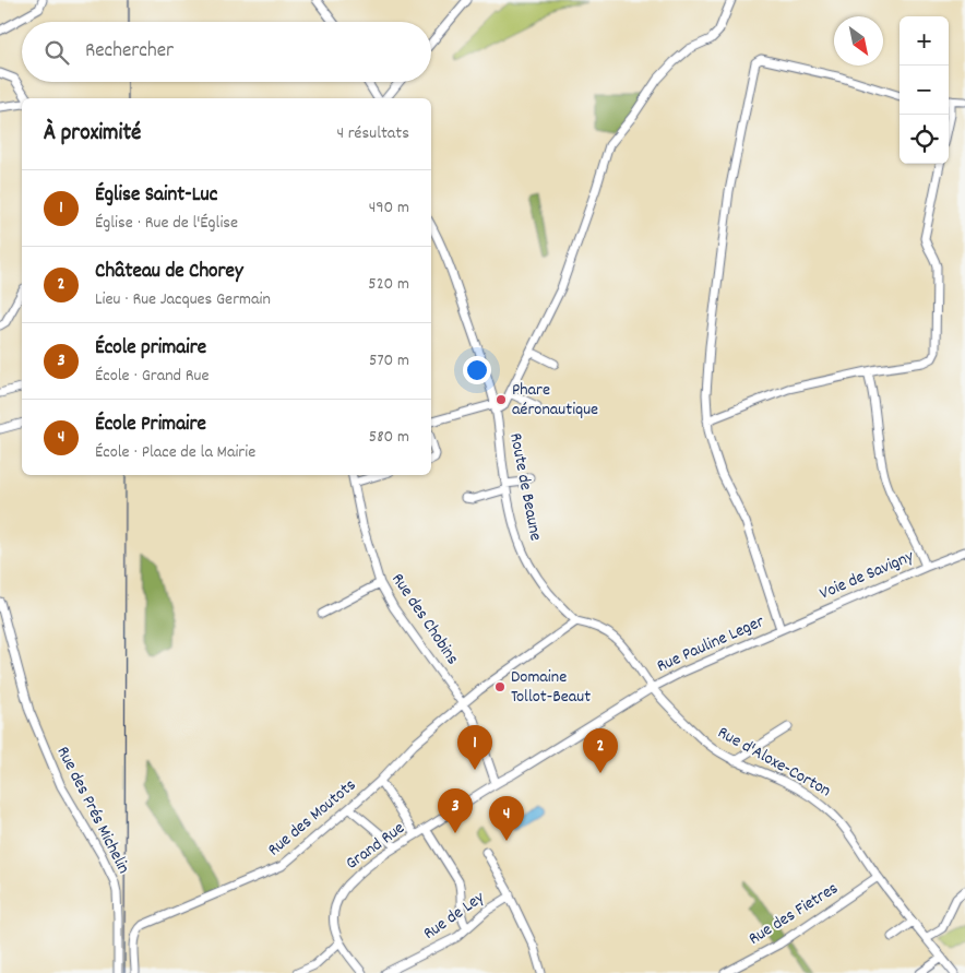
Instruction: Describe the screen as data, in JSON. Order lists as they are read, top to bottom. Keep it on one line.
{"streets":{"street":["Route de Beaune","Voie de Savigny","Rue des Chobins","Rue Pauline Leger","Rue d'Aloxe-Corton","Rue des Prés Michelin","Rue des Moutots","Grand Rue","Rue des Fietres","Rue de Ley"]},"crossings":[["Route de Beaune","Rue d'Aloxe-Corton"],["Route de Beaune","Rue des Moutots"],["Voie de Savigny","Rue Pauline Leger"],["Rue des Chobins","Rue Pauline Leger"],["Rue des Chobins","Rue des Moutots"],["Rue des Chobins","Grand Rue"],["Rue Pauline Leger","Rue d'Aloxe-Corton"],["Rue Pauline Leger","Grand Rue"],["Rue d'Aloxe-Corton","Rue des Moutots"],["Rue d'Aloxe-Corton","Rue des Fietres"]],"places":["Phare aéronautique","Domaine Tollot-Beaut"],"north":"bottom right","page":{"map_buttons":["+","−"],"search":"Rechercher","heading":["À proximité","4 résultats"],"list":[{"mark":"1","name":"Église Saint-Luc","note":"Église · Rue de l'Église","value":"490 m"},{"mark":"2","name":"Château de Chorey","note":"Lieu · Rue Jacques Germain","value":"520 m"},{"mark":"3","name":"École primaire","note":"École · Grand Rue","value":"570 m"},{"mark":"4","name":"École Primaire","note":"École · Place de la Mairie","value":"580 m"}],"pins":["1","2","3","4"]}}
